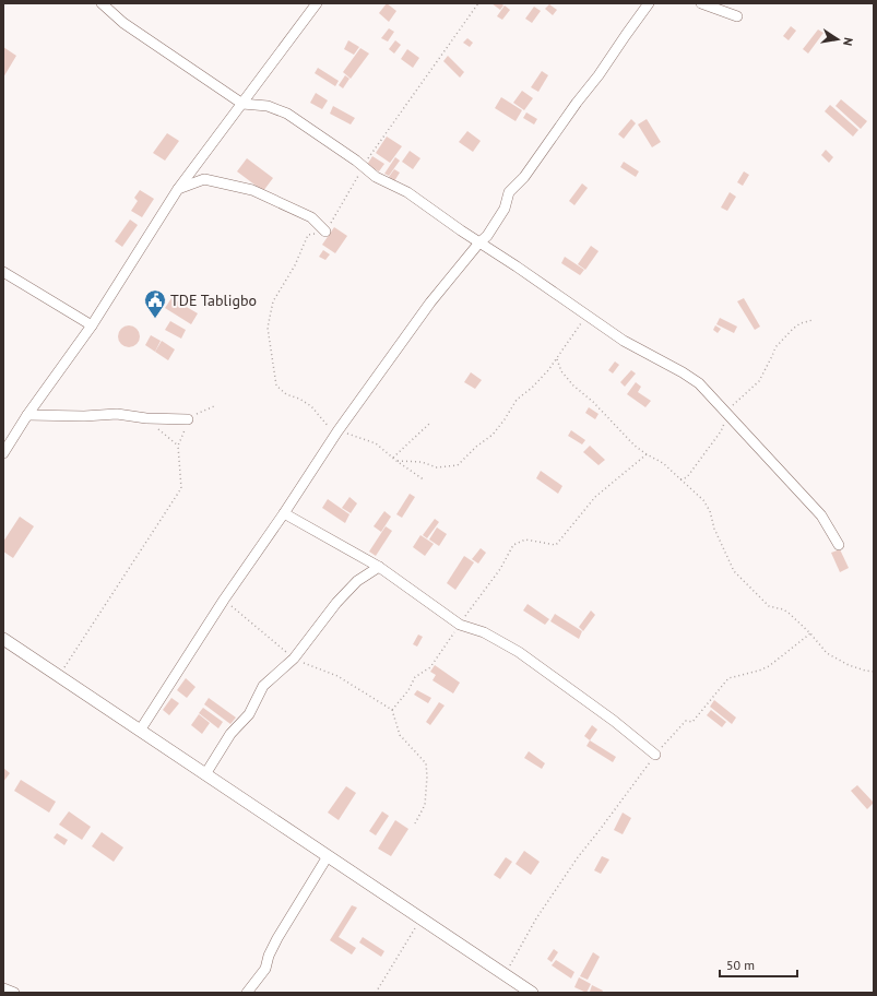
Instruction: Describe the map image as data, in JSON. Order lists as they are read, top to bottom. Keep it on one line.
{"places":{"public building":["TDE Tabligbo"]},"scale_bar":"50 m","north":"right"}
